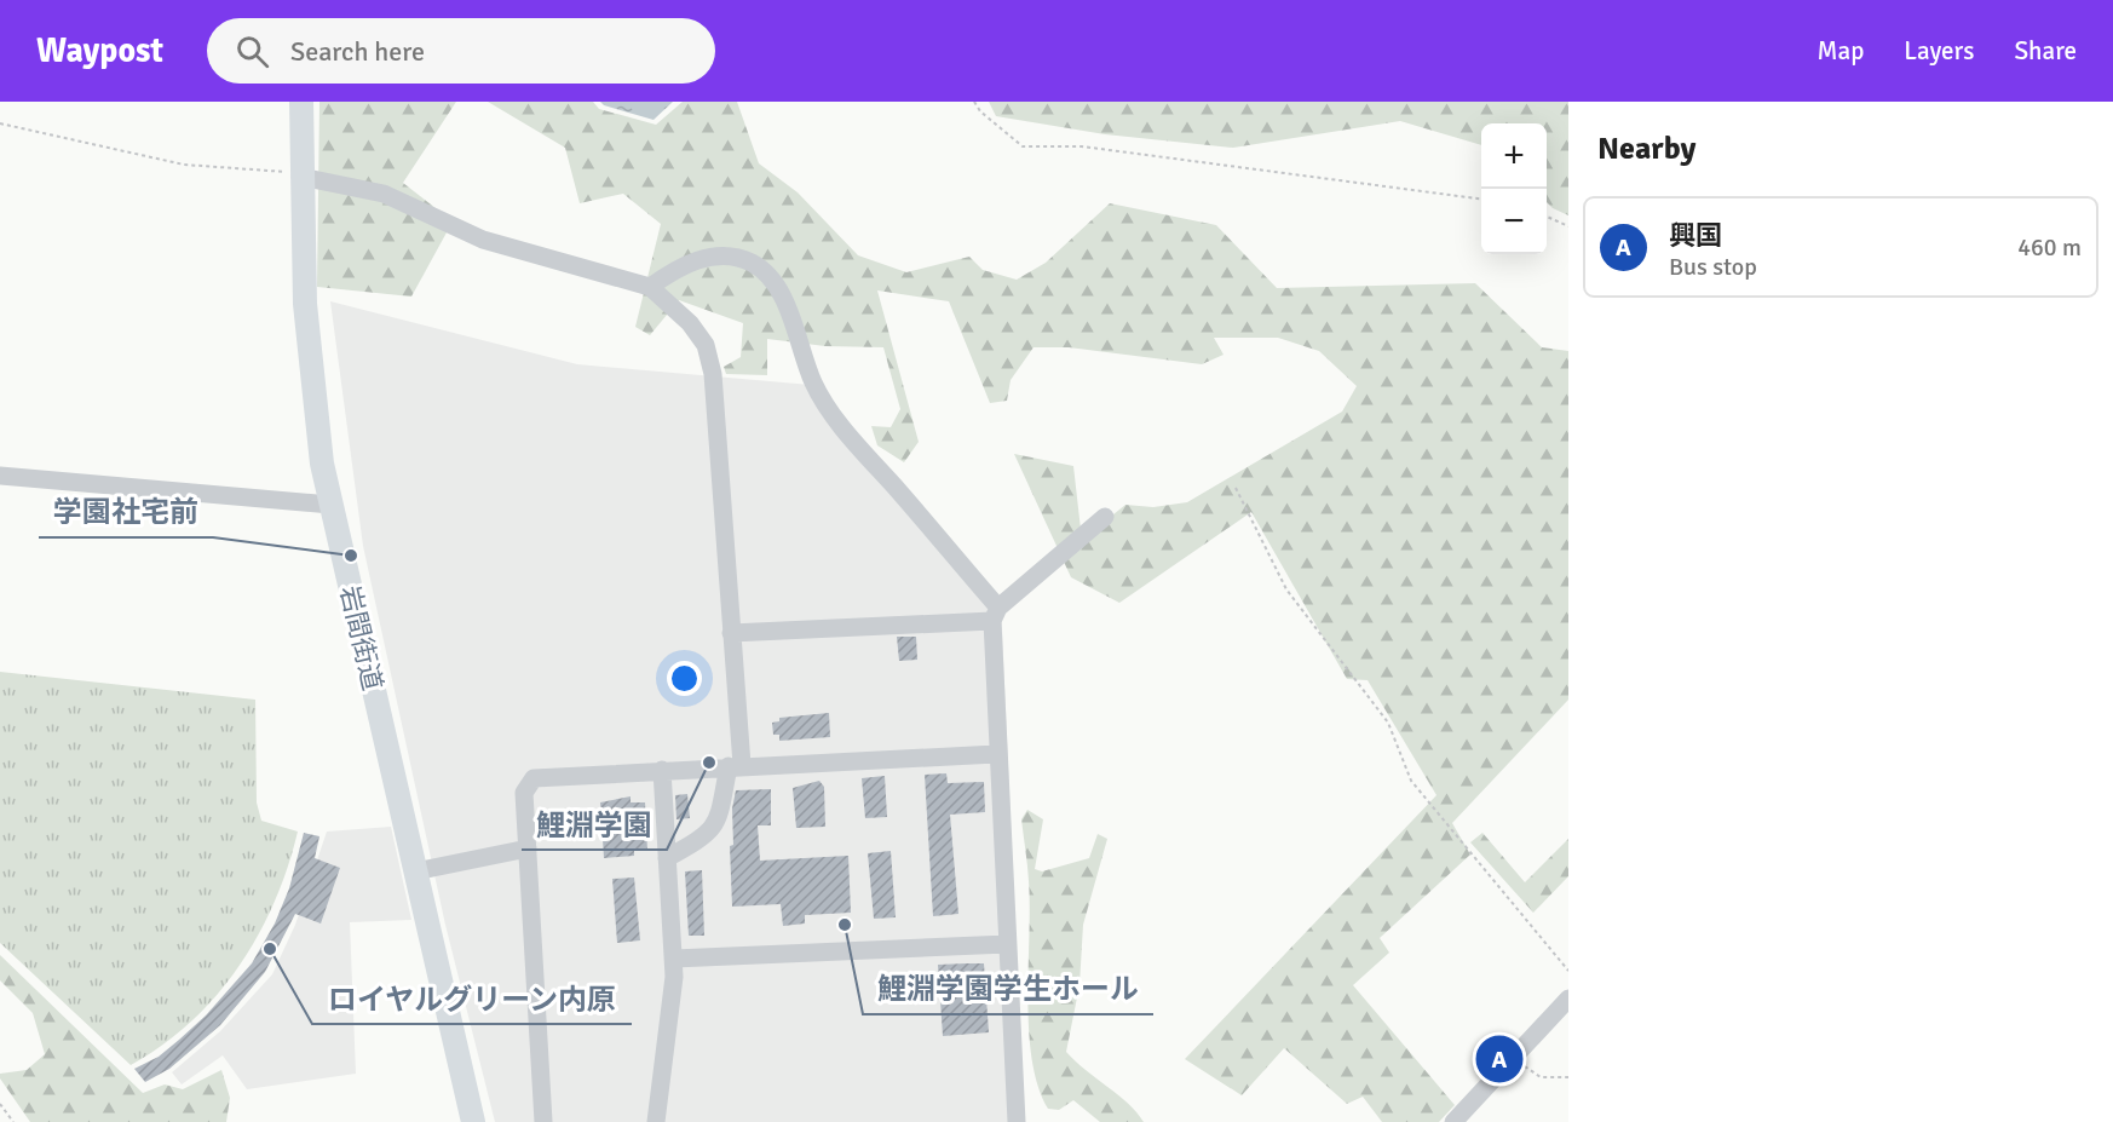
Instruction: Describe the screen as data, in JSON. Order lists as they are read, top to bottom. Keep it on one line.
{"streets":{"main road":["岩間街道"]},"places":["学園社宅前","鯉淵学園","鯉淵学園学生ホール","ロイヤルグリーン内原"],"page":{"header":"Waypost","search":"Search here","nav":["Map","Layers","Share"],"heading":"Nearby","map_buttons":["+","−"],"list":[{"mark":"A","name":"興国","note":"Bus stop","value":"460 m"}],"pins":"A"}}
